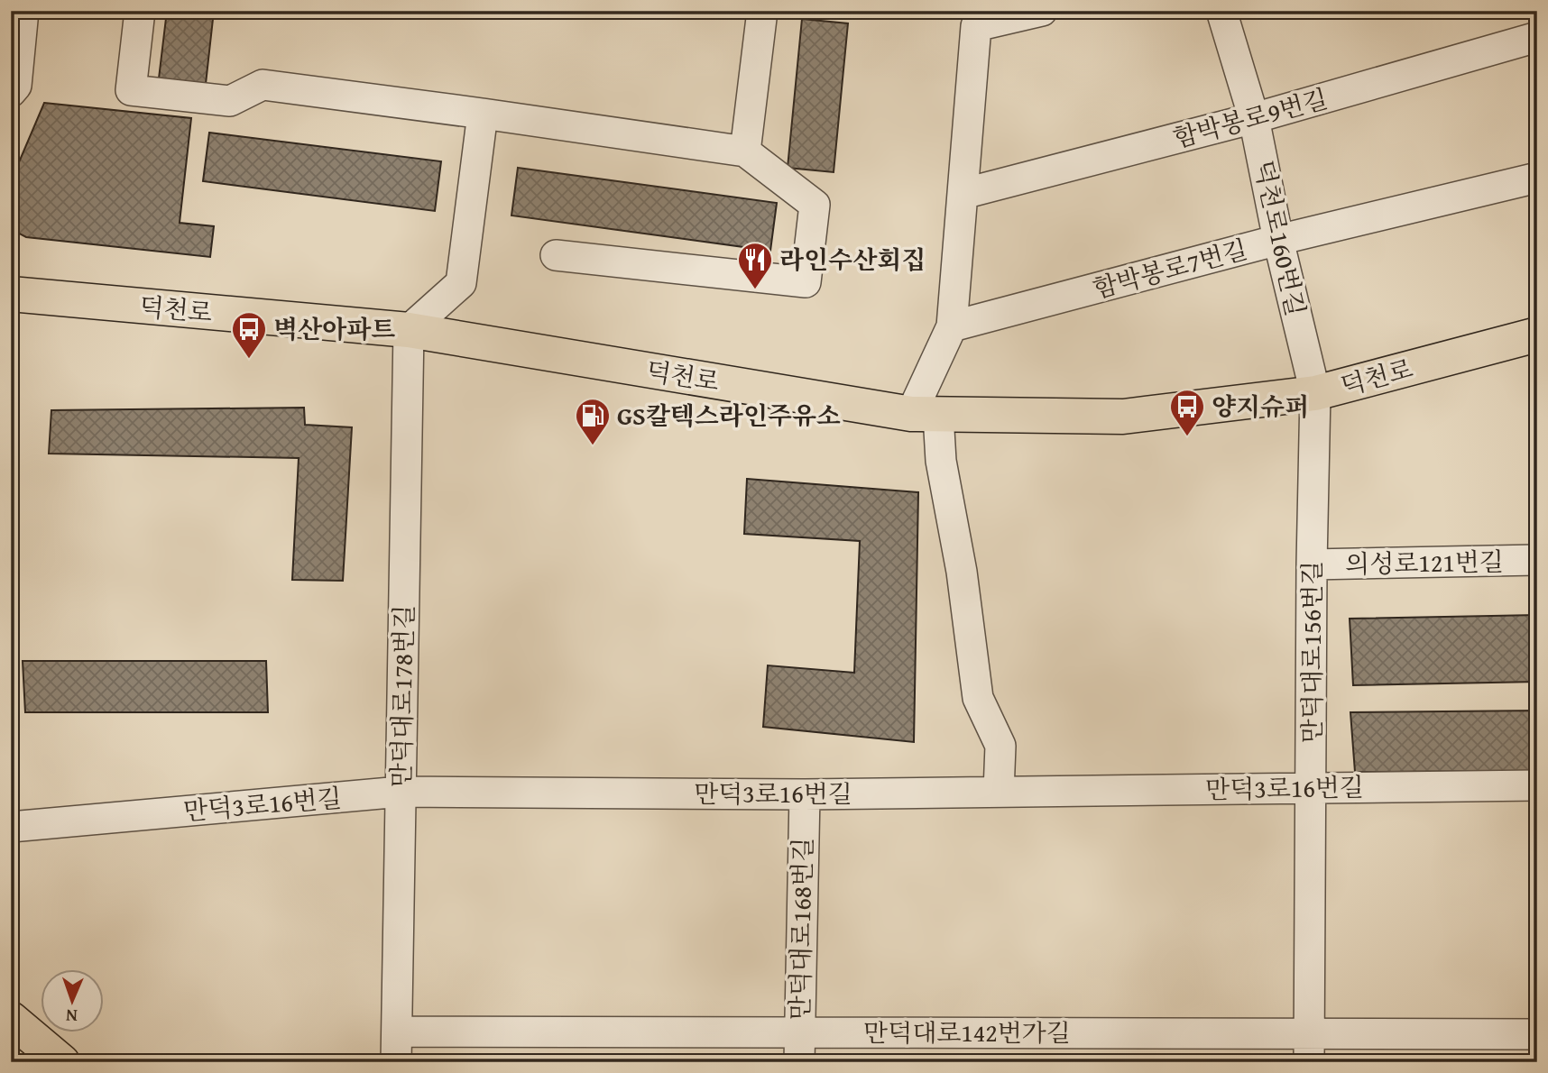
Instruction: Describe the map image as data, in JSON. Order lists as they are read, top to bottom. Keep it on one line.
{"streets":{"main road":["덕천로"],"street":["함박봉로9번길","덕천로160번길","함박봉로7번길","의성로121번길","만덕대로156번길","만덕대로178번길","만덕3로16번길","만덕대로168번길","만덕대로142번가길"]},"crossings":[["함박봉로9번길","덕천로160번길"],["덕천로160번길","함박봉로7번길"],["덕천로160번길","덕천로"],["덕천로160번길","만덕대로156번길"],["덕천로","만덕대로156번길"],["덕천로","만덕대로178번길"],["의성로121번길","만덕대로156번길"],["만덕대로156번길","만덕3로16번길"],["만덕대로156번길","만덕대로142번가길"],["만덕대로178번길","만덕3로16번길"],["만덕대로178번길","만덕대로142번가길"],["만덕3로16번길","만덕대로168번길"],["만덕대로168번길","만덕대로142번가길"]],"places":{"restaurant":["라인수산회집"],"bus stop":["벽산아파트","양지슈퍼"],"fuel station":["GS칼텍스라인주유소"]},"north":"bottom"}
